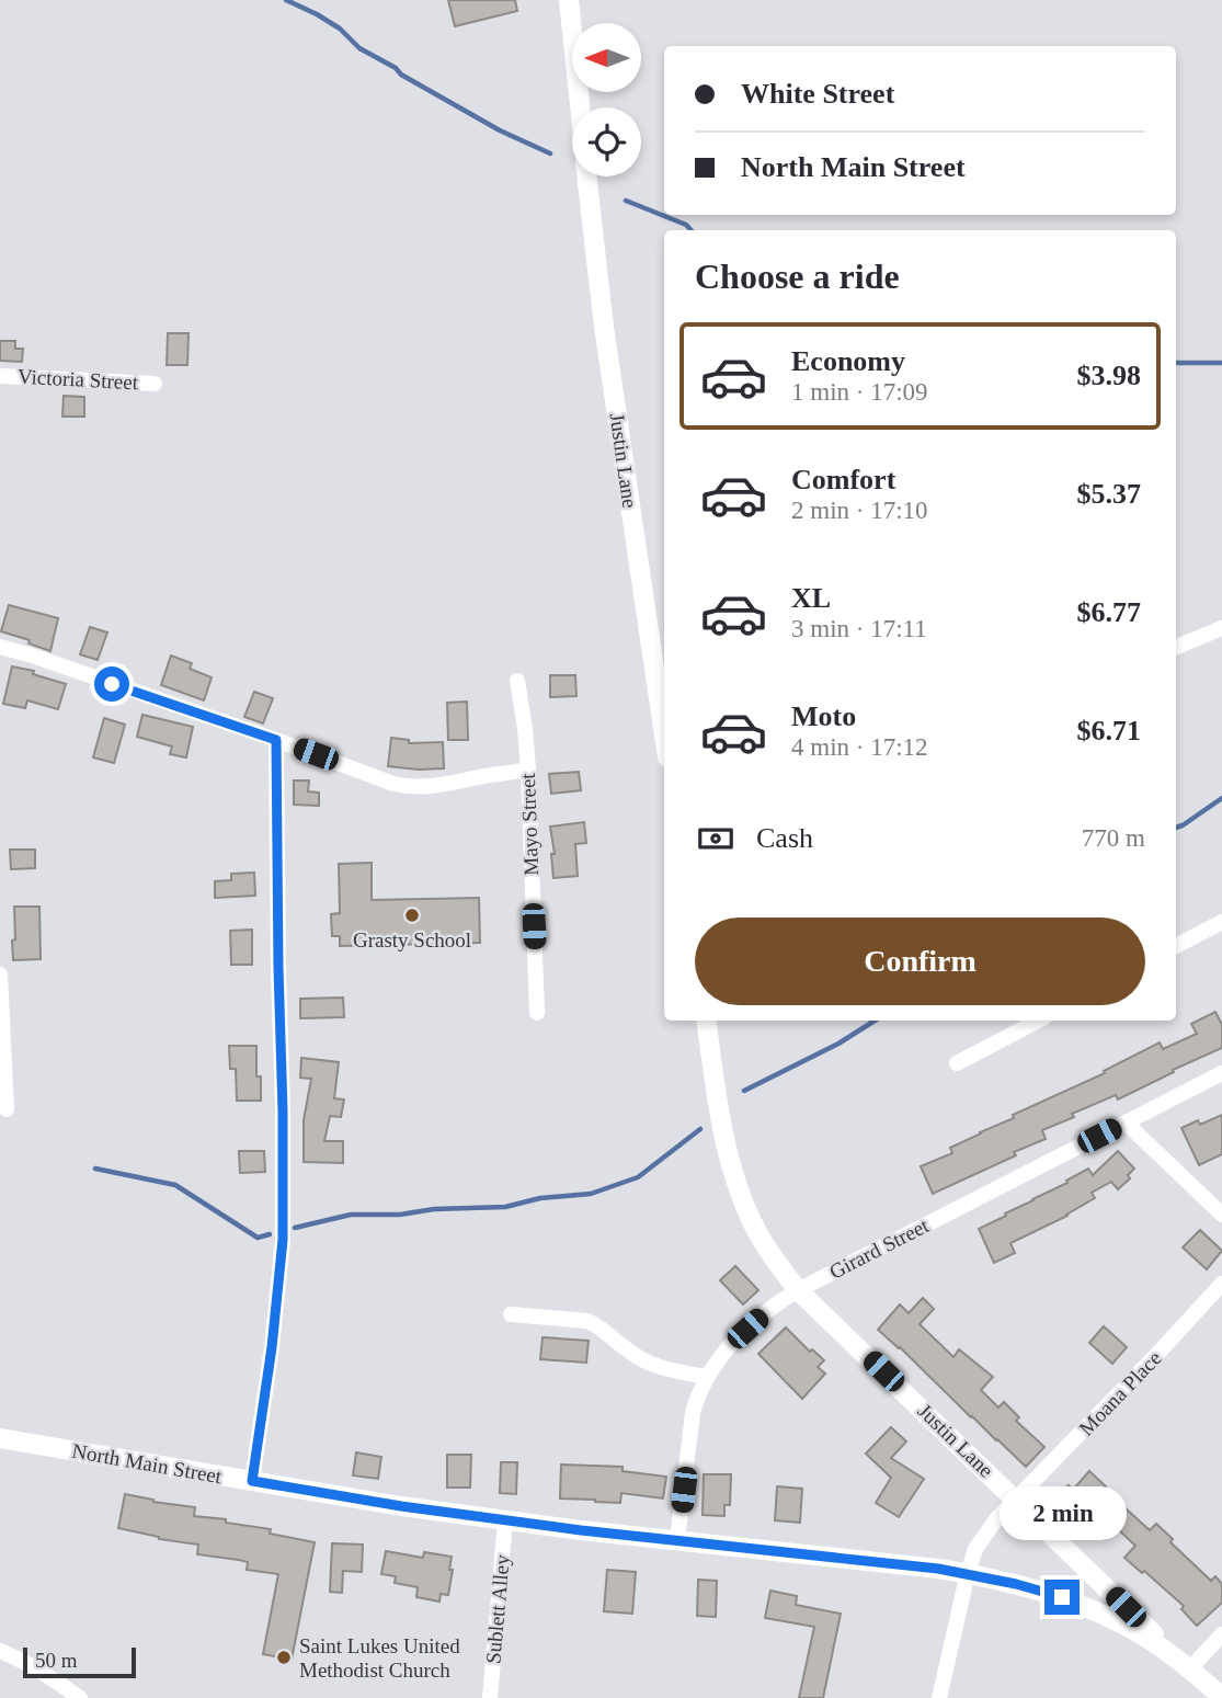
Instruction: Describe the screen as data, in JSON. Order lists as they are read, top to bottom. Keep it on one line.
{"streets":{"main road":["Justin Lane","North Main Street"],"street":["Victoria Street","Mayo Street","Girard Street","Moana Place","Sublett Alley"]},"crossings":[["Justin Lane","Girard Street"],["Justin Lane","Moana Place"],["Justin Lane","North Main Street"],["Girard Street","North Main Street"],["Moana Place","North Main Street"],["North Main Street","Sublett Alley"]],"places":["Grasty School","Saint Lukes United Methodist Church"],"scale_bar":"50 m","north":"left","page":{"banner":["White Street","North Main Street"],"heading":"Choose a ride","list":[{"name":"Economy","note":"1 min · 17:09","value":"$3.98"},{"name":"Comfort","note":"2 min · 17:10","value":"$5.37"},{"name":"XL","note":"3 min · 17:11","value":"$6.77"},{"name":"Moto","note":"4 min · 17:12","value":"$6.71"}],"pay":["Cash","770 m"],"buttons":"Confirm","bubble":"2 min","scale":"50 m"}}
